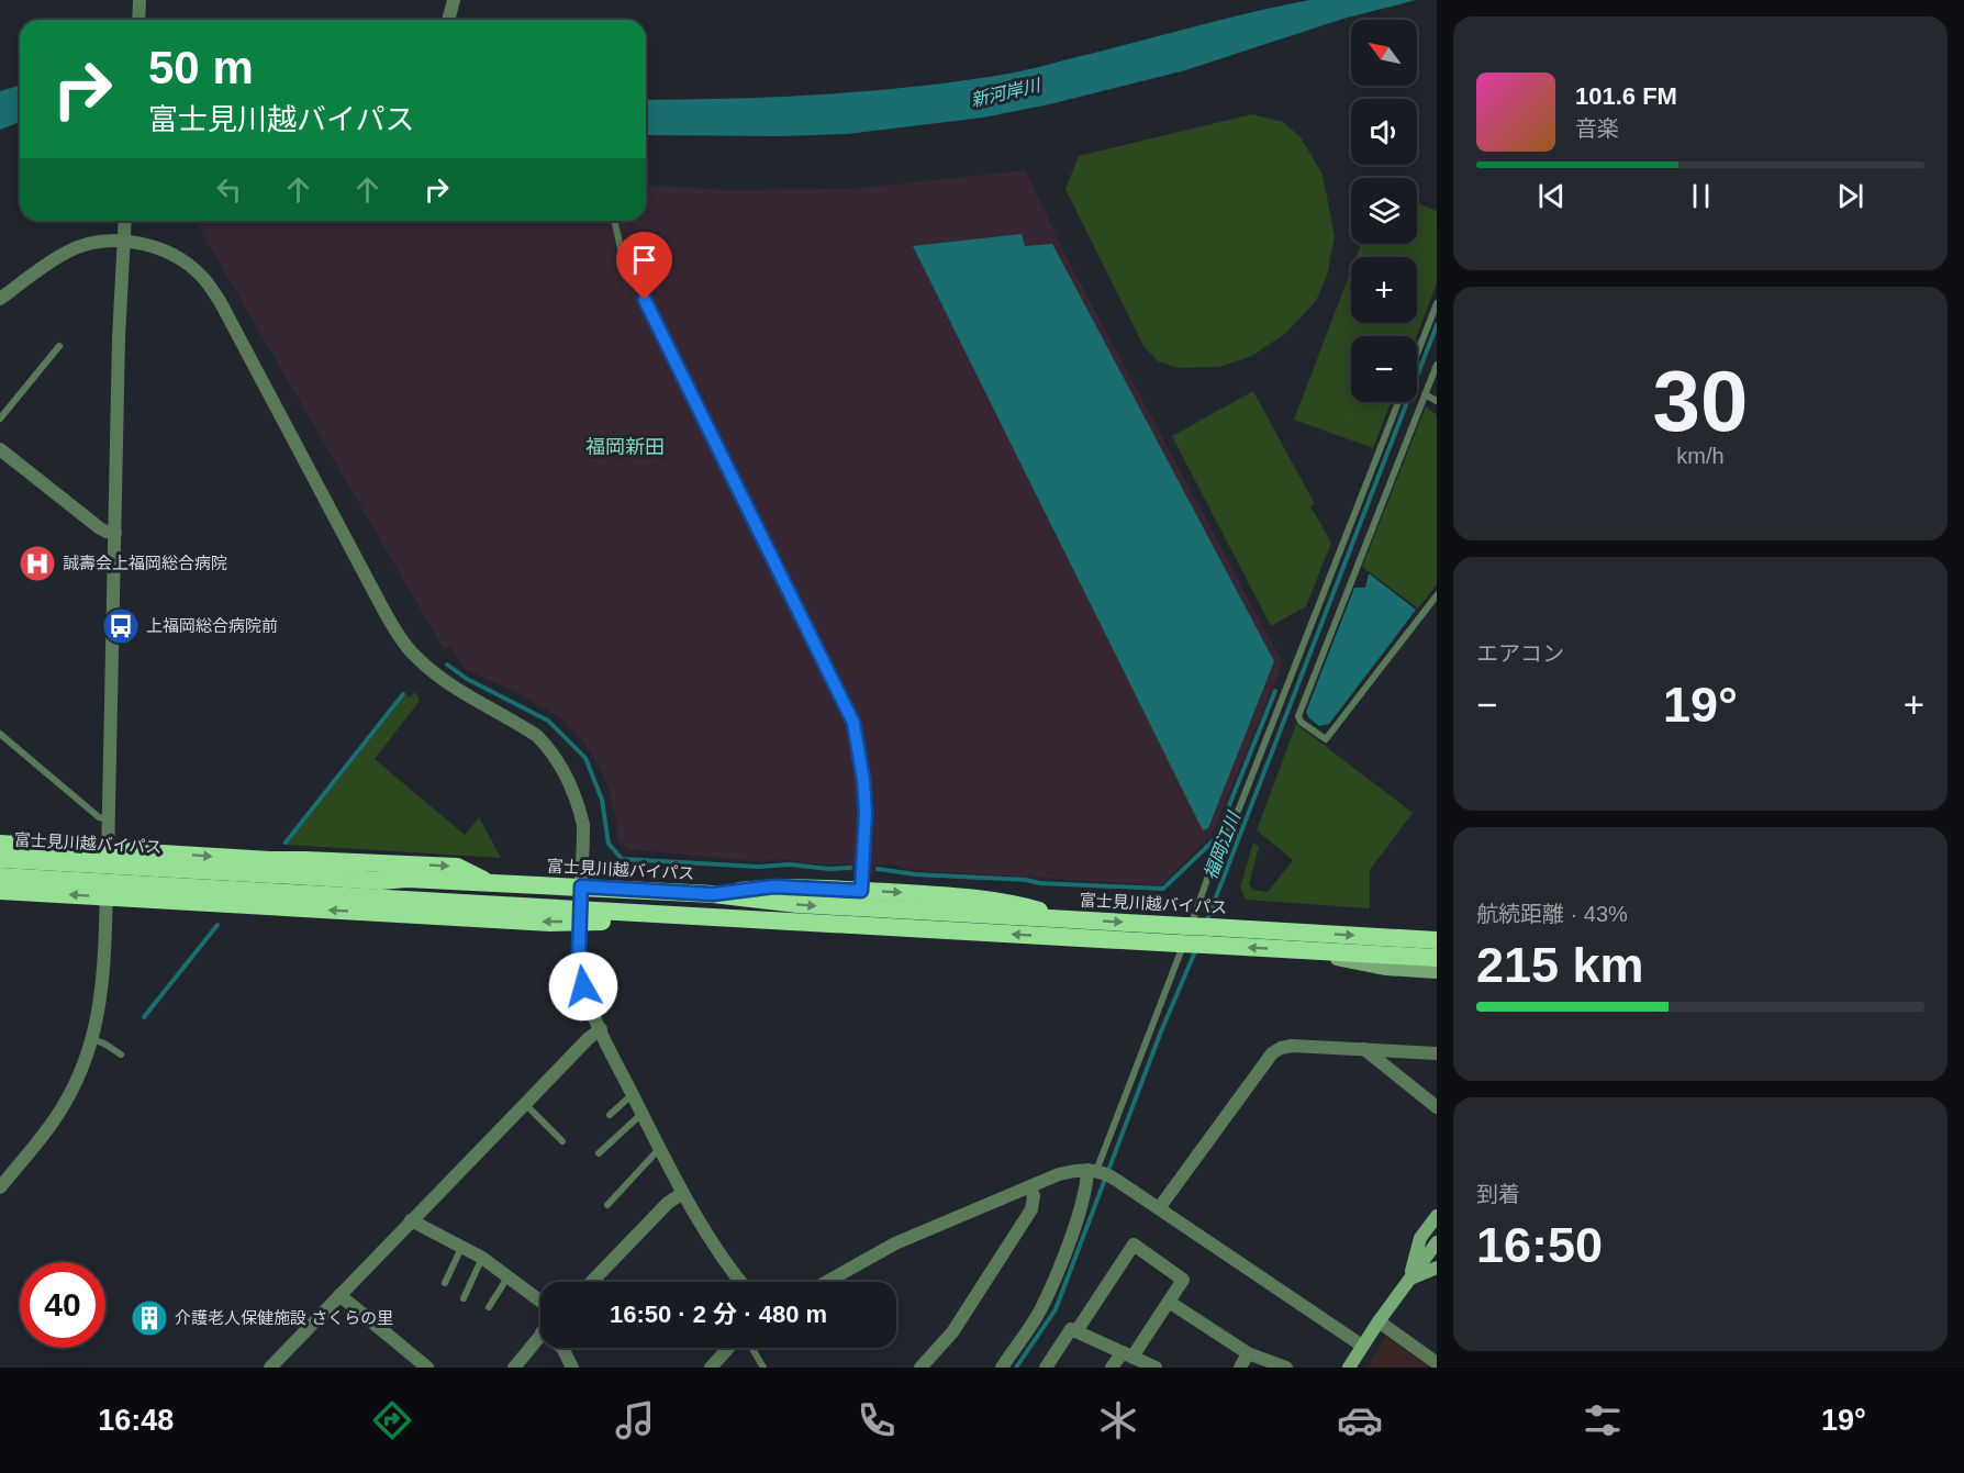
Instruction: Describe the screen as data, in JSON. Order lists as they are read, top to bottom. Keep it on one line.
{"streets":{"highway":["富士見川越バイパス"]},"districts":["福岡新田"],"water":["新河岸川","福岡江川"],"places":{"hospital":["誠壽会上福岡総合病院"],"bus stop":["上福岡総合病院前"],"building":["介護老人保健施設 さくらの里"]},"north":"top left","page":{"map_buttons":["+","−"],"turn":["50 m","富士見川越バイパス"],"song":["101.6 FM","音楽"],"tile":[["30","km/h"],"エアコン",["航続距離 · 43%","215 km"],["到着","16:50"]],"heat":["−","19°","+"],"limit":"40","trip":"16:50 · 2 分 · 480 m","tabs":["16:48","19°"]}}
